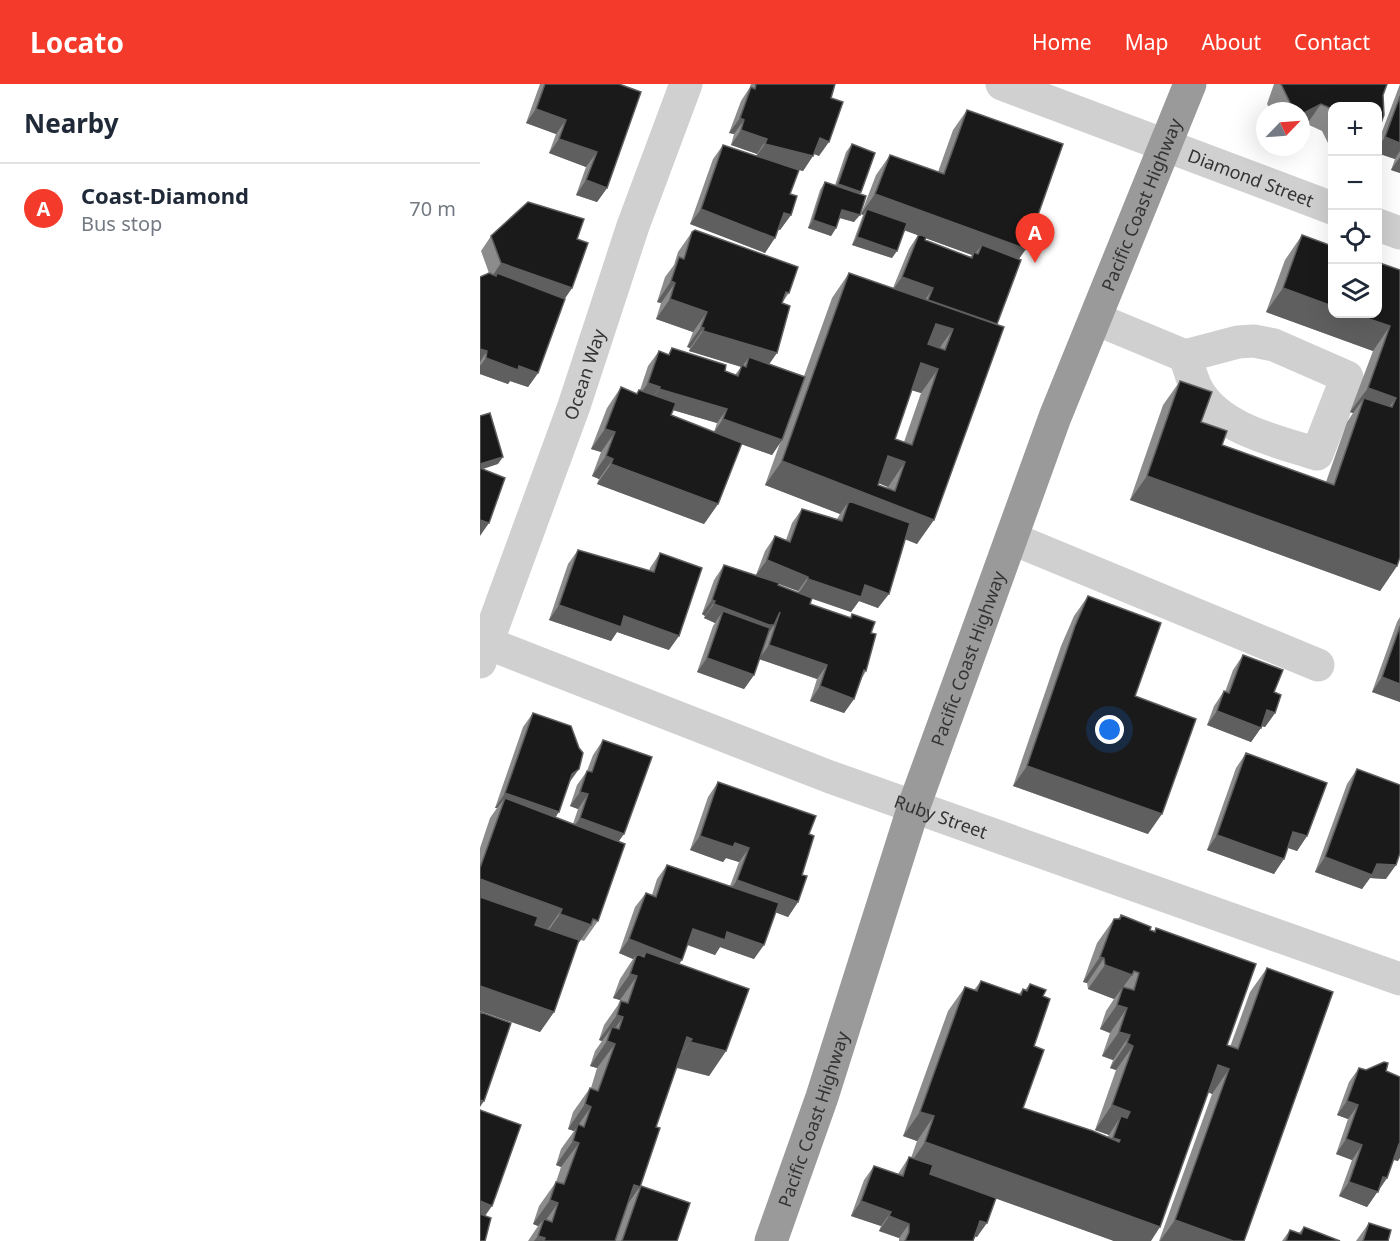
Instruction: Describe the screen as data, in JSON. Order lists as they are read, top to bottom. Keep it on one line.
{"streets":{"highway":["Pacific Coast Highway"],"street":["Diamond Street","Ocean Way","Ruby Street"]},"crossings":[["Diamond Street","Pacific Coast Highway"],["Pacific Coast Highway","Ruby Street"],["Ocean Way","Ruby Street"]],"north":"top right","page":{"header":"Locato","nav":["Home","Map","About","Contact"],"heading":"Nearby","map_buttons":["+","−"],"list":[{"mark":"A","name":"Coast-Diamond","note":"Bus stop","value":"70 m"}],"pins":"A"}}
